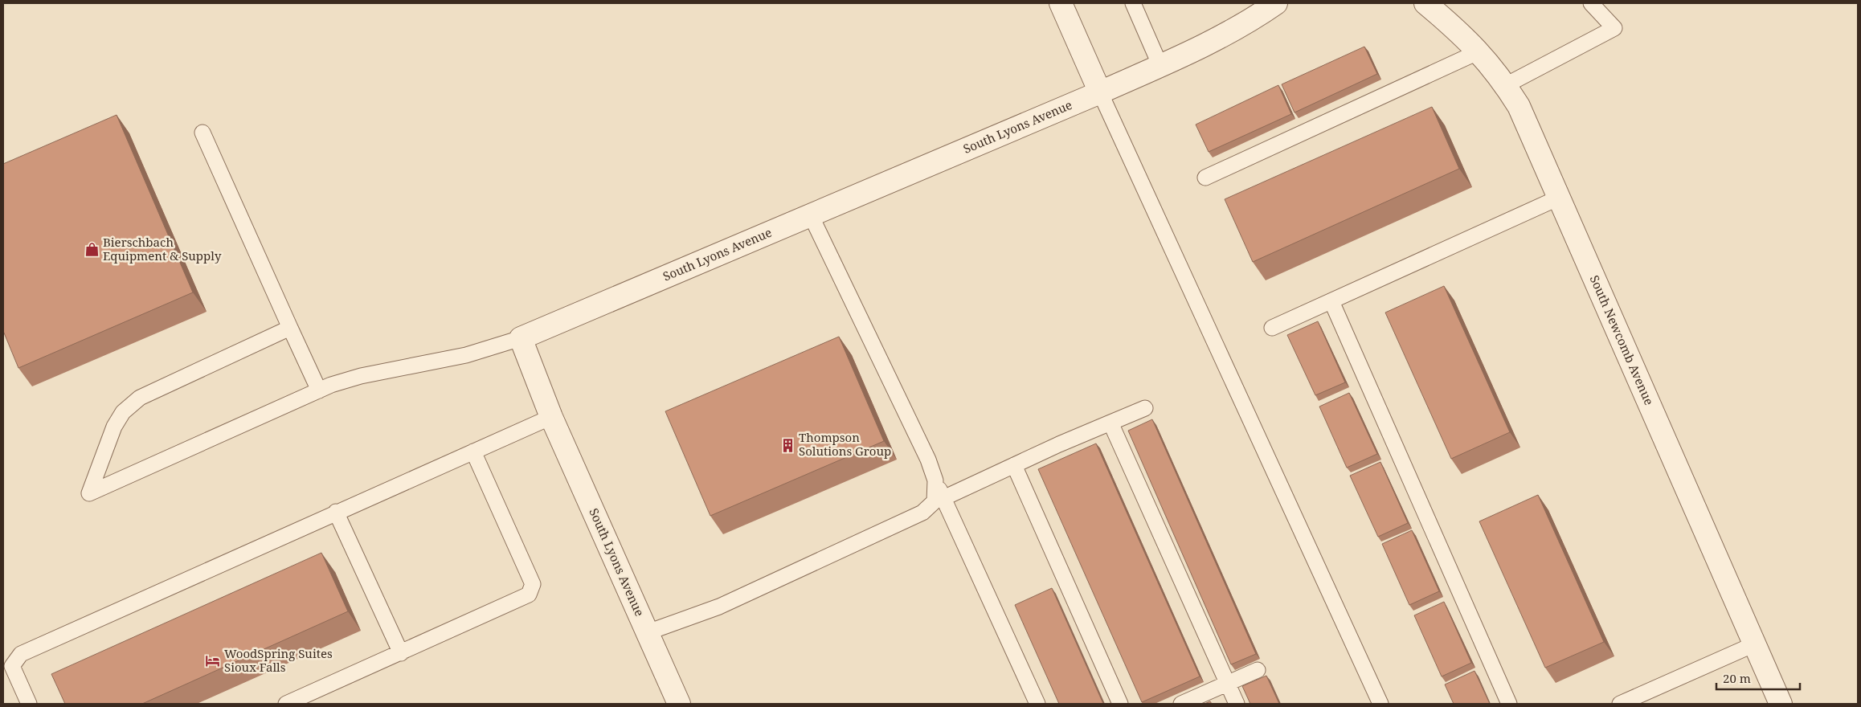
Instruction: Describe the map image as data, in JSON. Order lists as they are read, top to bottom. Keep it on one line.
{"streets":{"street":["South Lyons Avenue","South Newcomb Avenue"]},"places":{"shop":["Bierschbach Equipment & Supply"],"building":["Thompson Solutions Group"],"hotel":["WoodSpring Suites Sioux Falls"]},"scale_bar":"20 m"}
